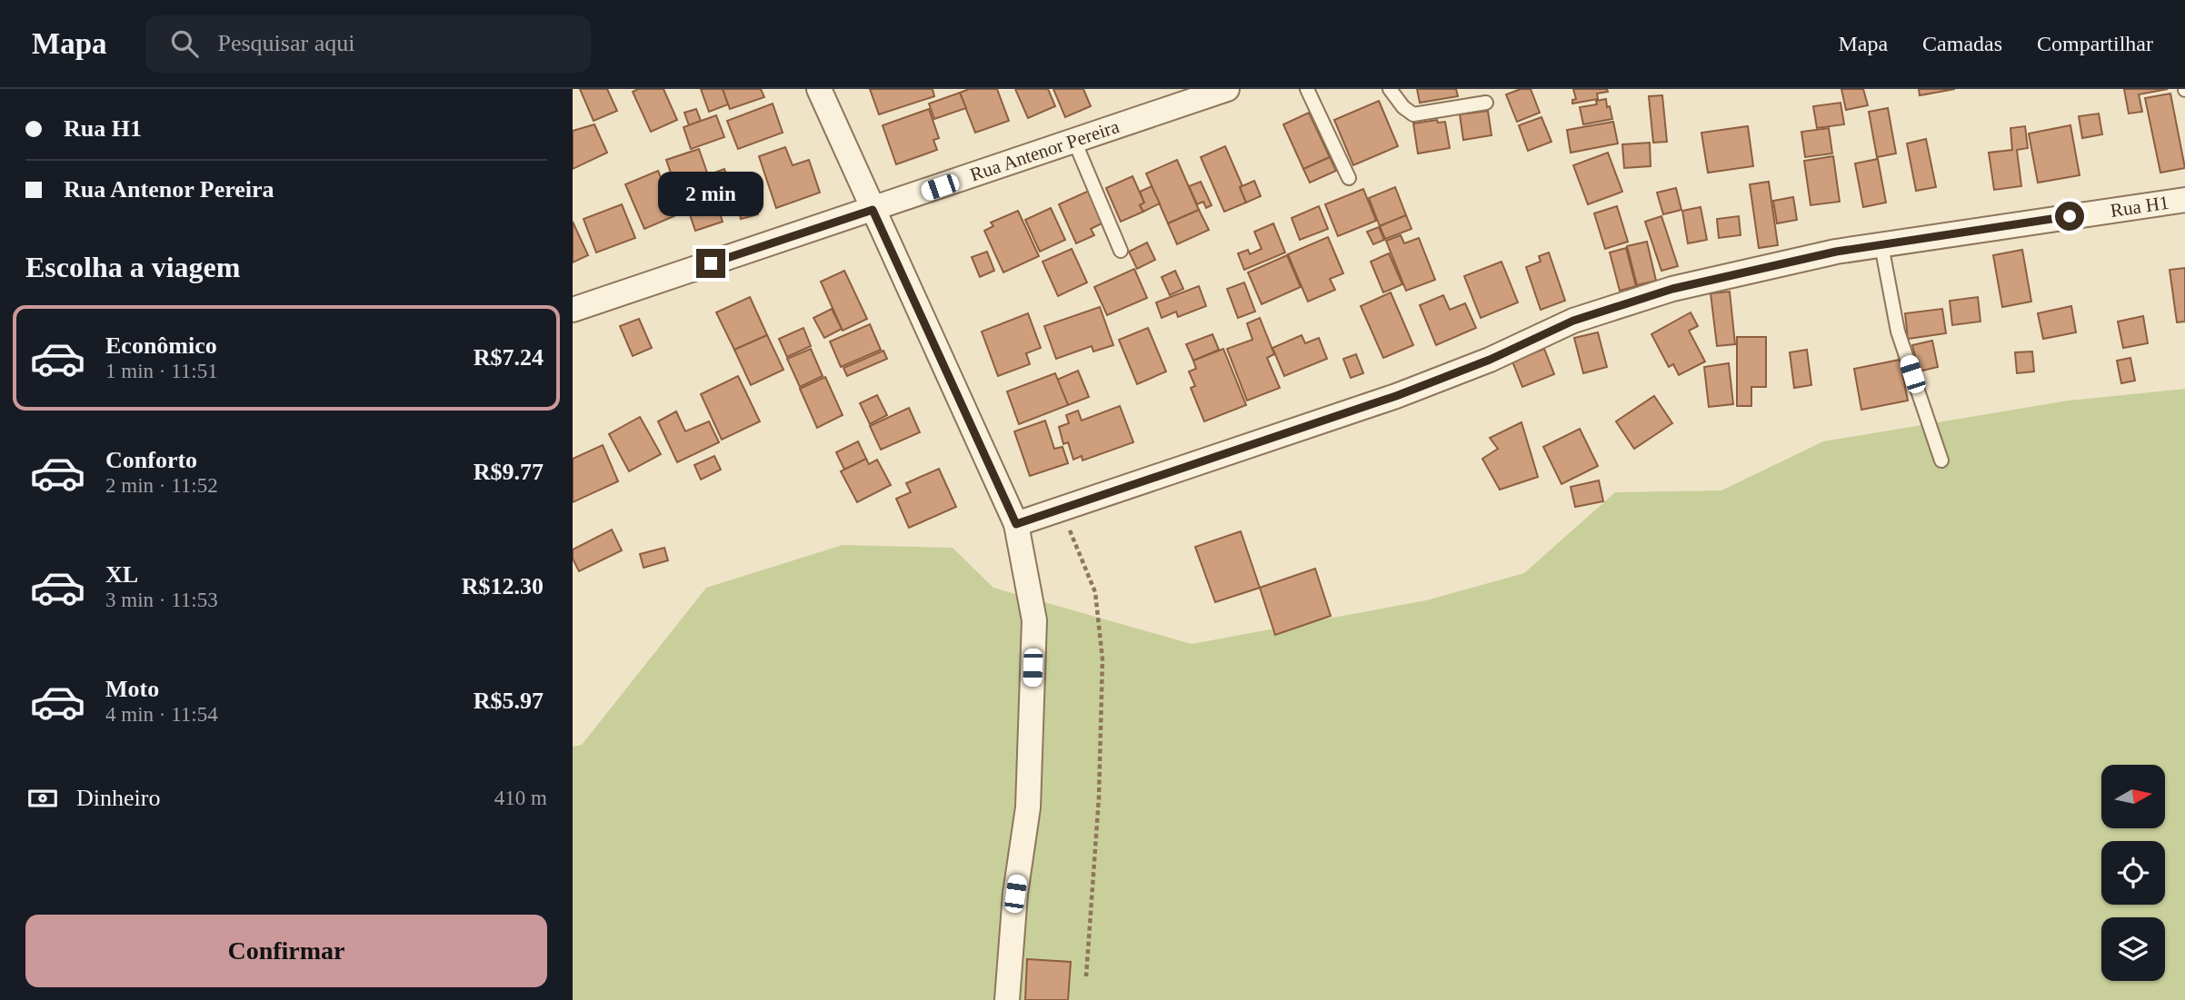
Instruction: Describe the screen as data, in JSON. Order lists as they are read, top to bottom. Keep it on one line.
{"streets":{"street":["Rua Antenor Pereira","Rua H1"]},"north":"right","page":{"header":"Mapa","search":"Pesquisar aqui","nav":["Mapa","Camadas","Compartilhar"],"banner":["Rua H1","Rua Antenor Pereira"],"bubble":"2 min","heading":"Escolha a viagem","list":[{"name":"Econômico","note":"1 min · 11:51","value":"R$7.24"},{"name":"Conforto","note":"2 min · 11:52","value":"R$9.77"},{"name":"XL","note":"3 min · 11:53","value":"R$12.30"},{"name":"Moto","note":"4 min · 11:54","value":"R$5.97"}],"pay":["Dinheiro","410 m"],"buttons":"Confirmar"}}
